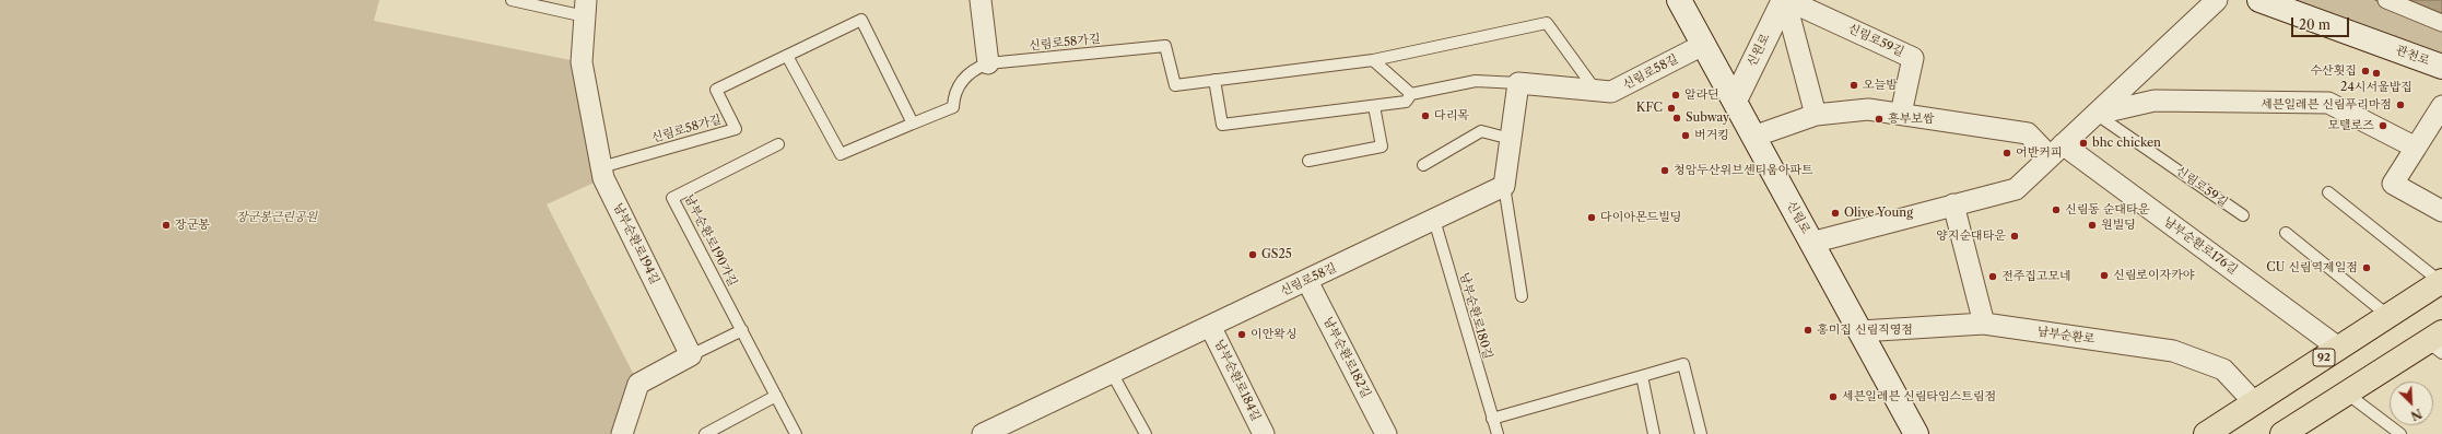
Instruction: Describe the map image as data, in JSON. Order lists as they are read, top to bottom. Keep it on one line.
{"streets":{"main road":["신원로","관천로","신림로","92"],"street":["신림로59길","신림로58길","남부순환로194길","남부순환로176길","남부순환로","남부순환로182길","남부순환로184길"],"lane":["신림로58가길","남부순환로190가길","남부순환로180길"]},"crossings":[["신림로59길","신원로"],["신림로58가길","남부순환로194길"],["신원로","신림로"],["신림로58길","신림로"],["신림로58길","남부순환로180길"],["신림로58길","남부순환로182길"],["신림로58길","남부순환로184길"],["신림로","남부순환로"],["남부순환로176길","92"],["남부순환로","92"]],"parks":["장군봉근린공원"],"places":["수산횟집","24시서울밥집","오늘밤","알라딘","세븐일레븐 신림푸리마점","KFC","다리목","Subway","흥부보쌈","모텔로즈","버거킹","bhc chicken","어반커피","청암두산위브센티움아파트","신림동 순대타운","Olive Young","다이아몬드빌딩","장군봉","원빌딩","양지순대타운","GS25","CU 신림역제일점","신림로이자카야","전주집고모네","홍미집 신림직영점","이안왁싱","세븐일레븐 신림타임스트림점"],"scale_bar":"20 m","north":"bottom right"}
